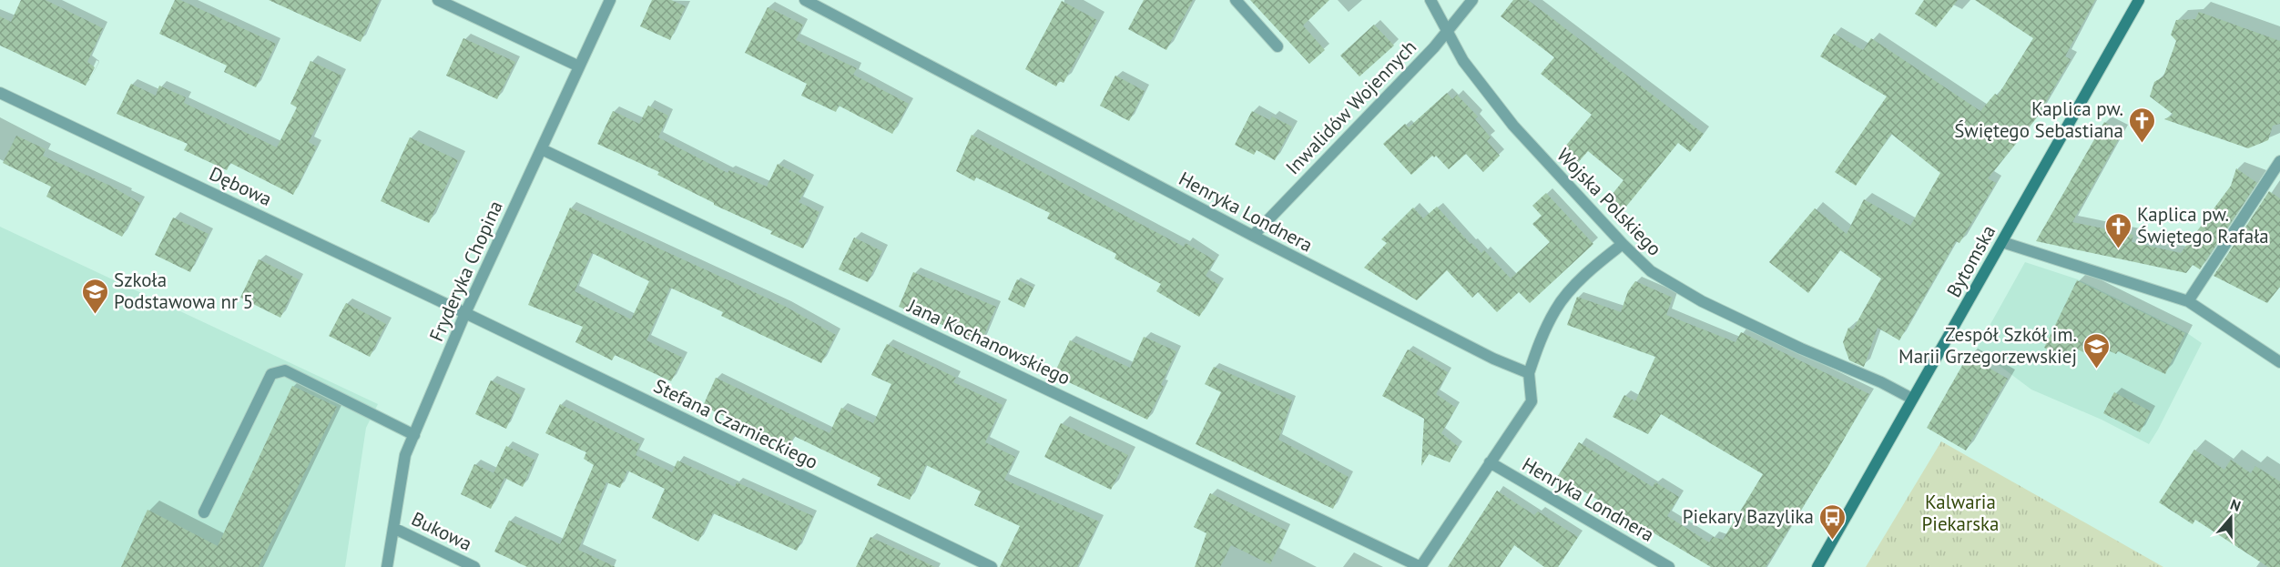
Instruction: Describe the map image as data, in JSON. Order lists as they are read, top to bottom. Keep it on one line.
{"streets":{"street":["Inwalidów Wojennych","Dębowa","Wojska Polskiego","Henryka Londnera","Bytomska","Fryderyka Chopina","Jana Kochanowskiego","Stefana Czarnieckiego","Bukowa"]},"crossings":[["Inwalidów Wojennych","Wojska Polskiego"],["Inwalidów Wojennych","Henryka Londnera"],["Dębowa","Fryderyka Chopina"],["Dębowa","Stefana Czarnieckiego"],["Wojska Polskiego","Bytomska"],["Fryderyka Chopina","Jana Kochanowskiego"],["Fryderyka Chopina","Stefana Czarnieckiego"],["Fryderyka Chopina","Bukowa"]],"parks":["Kalwaria Piekarska"],"places":{"church":["Kaplica pw. Świętego Sebastiana","Kaplica pw. Świętego Rafała"],"school or university":["Szkoła Podstawowa nr 5","Zespół Szkół im. Marii Grzegorzewskiej"],"bus stop":["Piekary Bazylika"]},"north":"top"}
